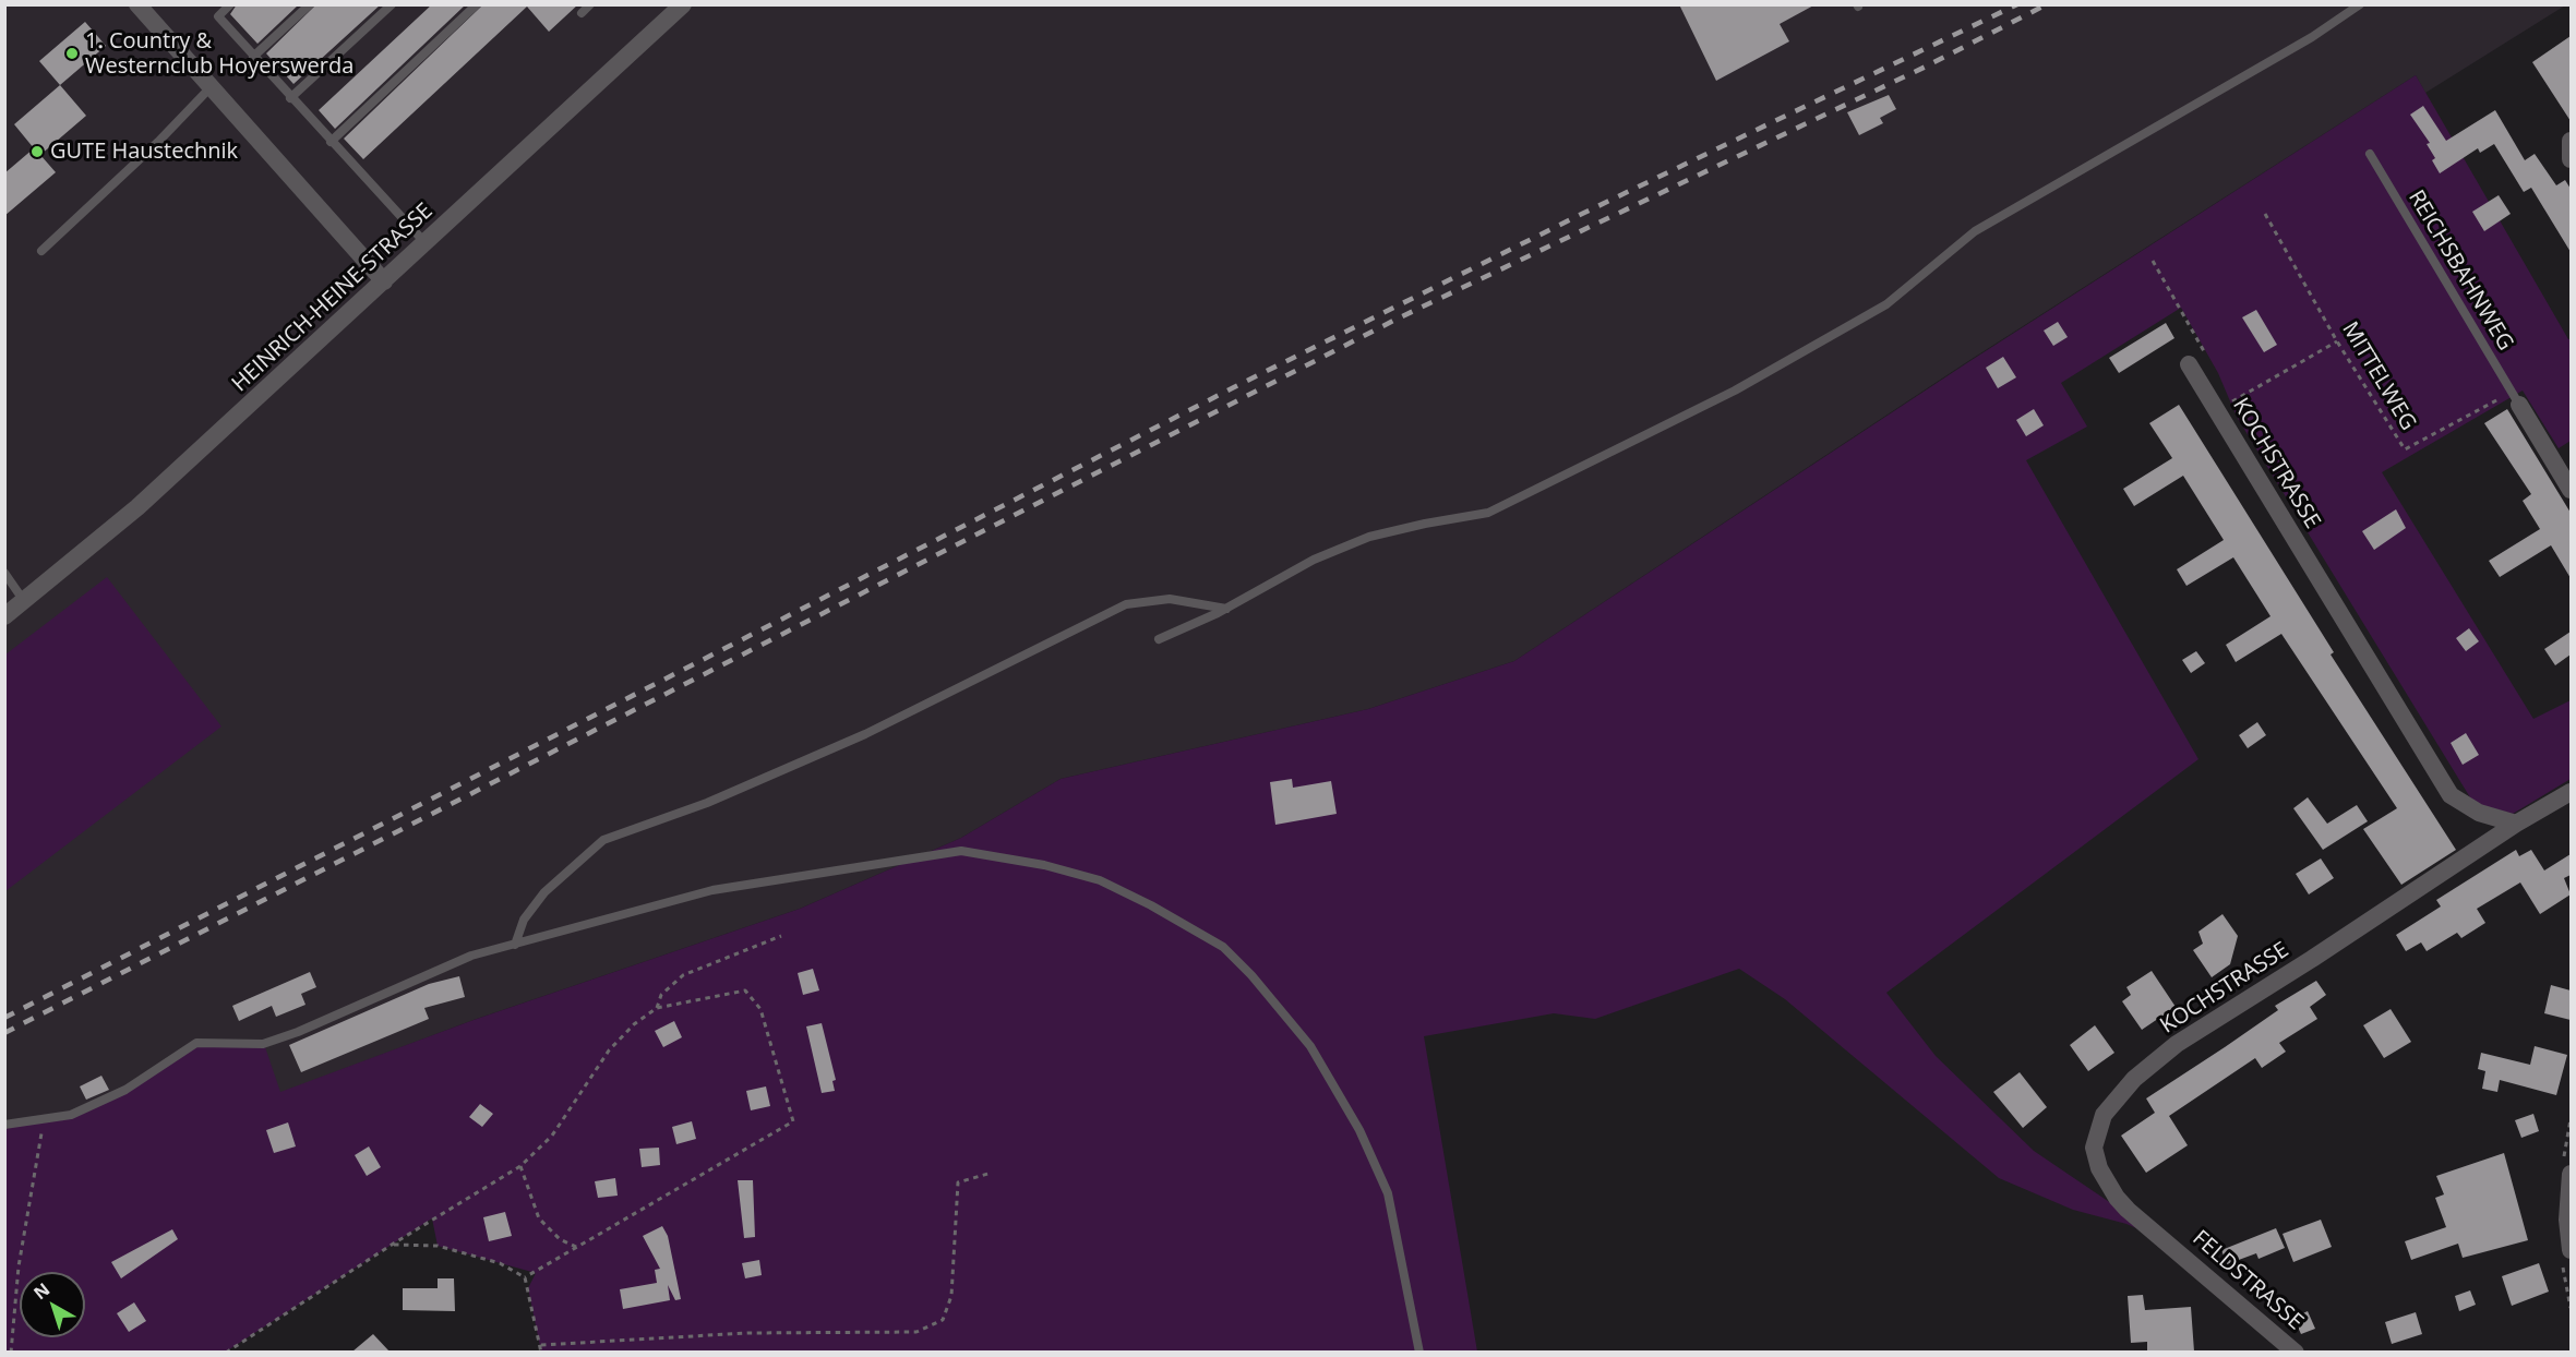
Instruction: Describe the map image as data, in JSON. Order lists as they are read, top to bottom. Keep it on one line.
{"streets":{"street":["HEINRICH-HEINE-STRASSE","KOCHSTRASSE","FELDSTRASSE"],"lane":["REICHSBAHNWEG"],"path":["MITTELWEG"]},"crossings":[["REICHSBAHNWEG","MITTELWEG"],["KOCHSTRASSE","FELDSTRASSE"]],"places":["1. Country & Westernclub Hoyerswerda","GUTE Haustechnik"],"north":"top left"}
